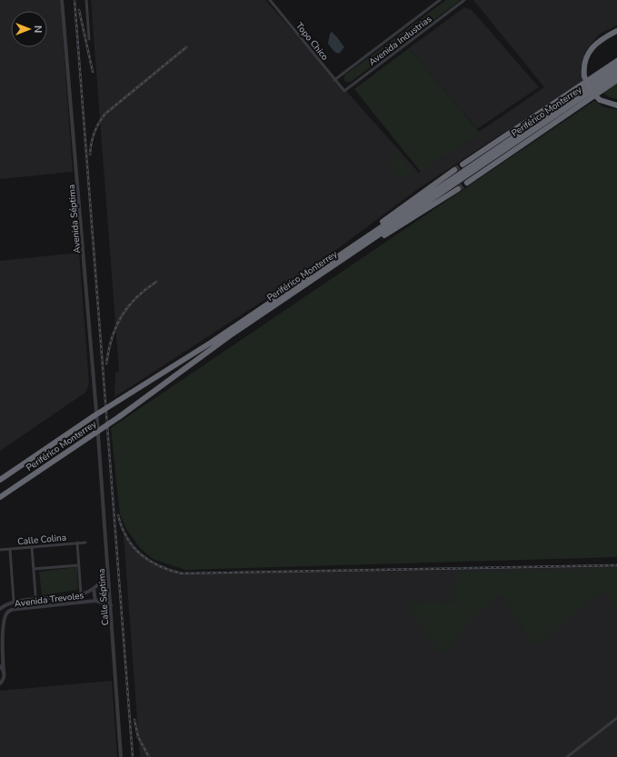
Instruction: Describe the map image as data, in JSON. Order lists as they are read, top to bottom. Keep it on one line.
{"streets":{"highway":["Periférico Monterrey"],"street":["Avenida Industrias","Topo Chico","Avenida Séptima","Calle Colina","Calle Séptima","Avenida Trevoles"]},"crossings":[["Avenida Industrias","Topo Chico"],["Periférico Monterrey","Avenida Séptima"],["Periférico Monterrey","Calle Séptima"],["Avenida Séptima","Calle Séptima"],["Calle Séptima","Avenida Trevoles"]],"north":"right"}
